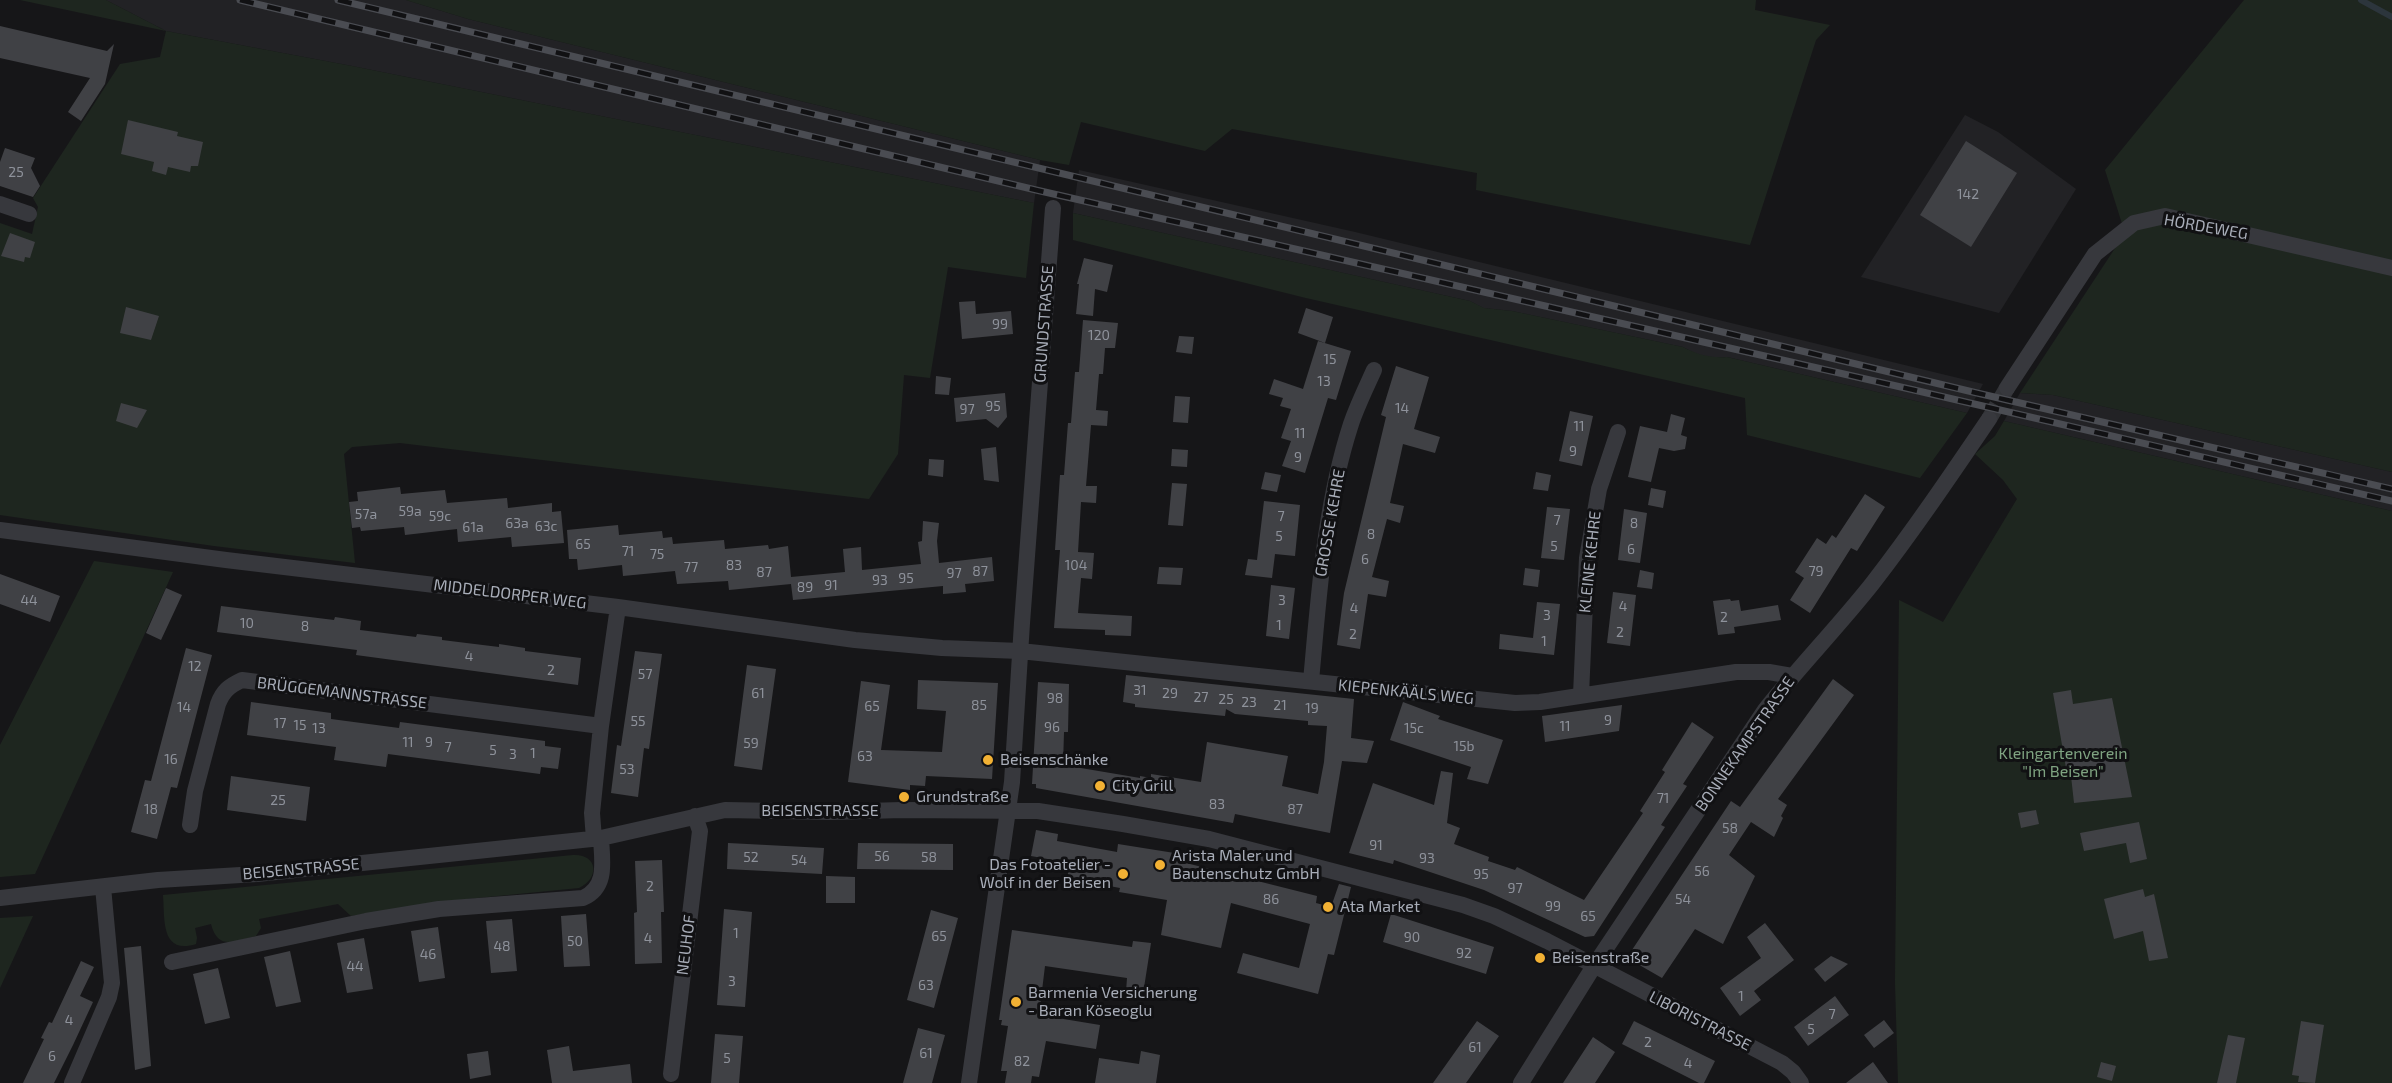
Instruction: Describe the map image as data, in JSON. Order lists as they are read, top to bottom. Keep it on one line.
{"streets":{"street":["HÖRDEWEG","GRUNDSTRASSE","GROSSE KEHRE","KLEINE KEHRE","MIDDELDORPER WEG","KIEPENKÄÄLS WEG","BRÜGGEMANNSTRASSE","BONNEKAMPSTRASSE","BEISENSTRASSE","NEUHOF","LIBORISTRASSE"]},"crossings":[["GRUNDSTRASSE","MIDDELDORPER WEG"],["GRUNDSTRASSE","KIEPENKÄÄLS WEG"],["GRUNDSTRASSE","BEISENSTRASSE"],["GROSSE KEHRE","KIEPENKÄÄLS WEG"],["KLEINE KEHRE","KIEPENKÄÄLS WEG"],["MIDDELDORPER WEG","KIEPENKÄÄLS WEG"],["KIEPENKÄÄLS WEG","BONNEKAMPSTRASSE"],["BONNEKAMPSTRASSE","BEISENSTRASSE"],["BONNEKAMPSTRASSE","LIBORISTRASSE"],["BEISENSTRASSE","NEUHOF"],["BEISENSTRASSE","LIBORISTRASSE"]],"parks":["Kleingartenverein \"Im Beisen\""],"places":["Beisenschänke","City Grill","Grundstraße","Arista Maler und Bautenschutz GmbH","Das Fotoatelier - Wolf in der Beisen","Ata Market","Beisenstraße","Barmenia Versicherung - Baran Köseoglu"],"house_numbers":["25","142","99","120","15","13","95","14","97","11","11","9","9","59a","57a","59c","7","7","63a","8","63c","61a","8","5","65","5","6","71","75","6","83","104","77","87","79","87","97","95","93","91","89","44","3","4","4","3","2","10","1","8","2","2","1","4","12","2","57","31","61","29","27","98","25","23","85","21","65","14","19","9","55","17","15","11","96","13","15c","11","9","59","15b","7","5","1","3","63","16","53","71","25","83","18","87","58","91","56","52","58","93","54","56","95","2","97","86","54","99","65","1","65","90","4","50","48","92","46","44","3","63","1","7","4","5","2","61","61","6","5","82","4"]}
